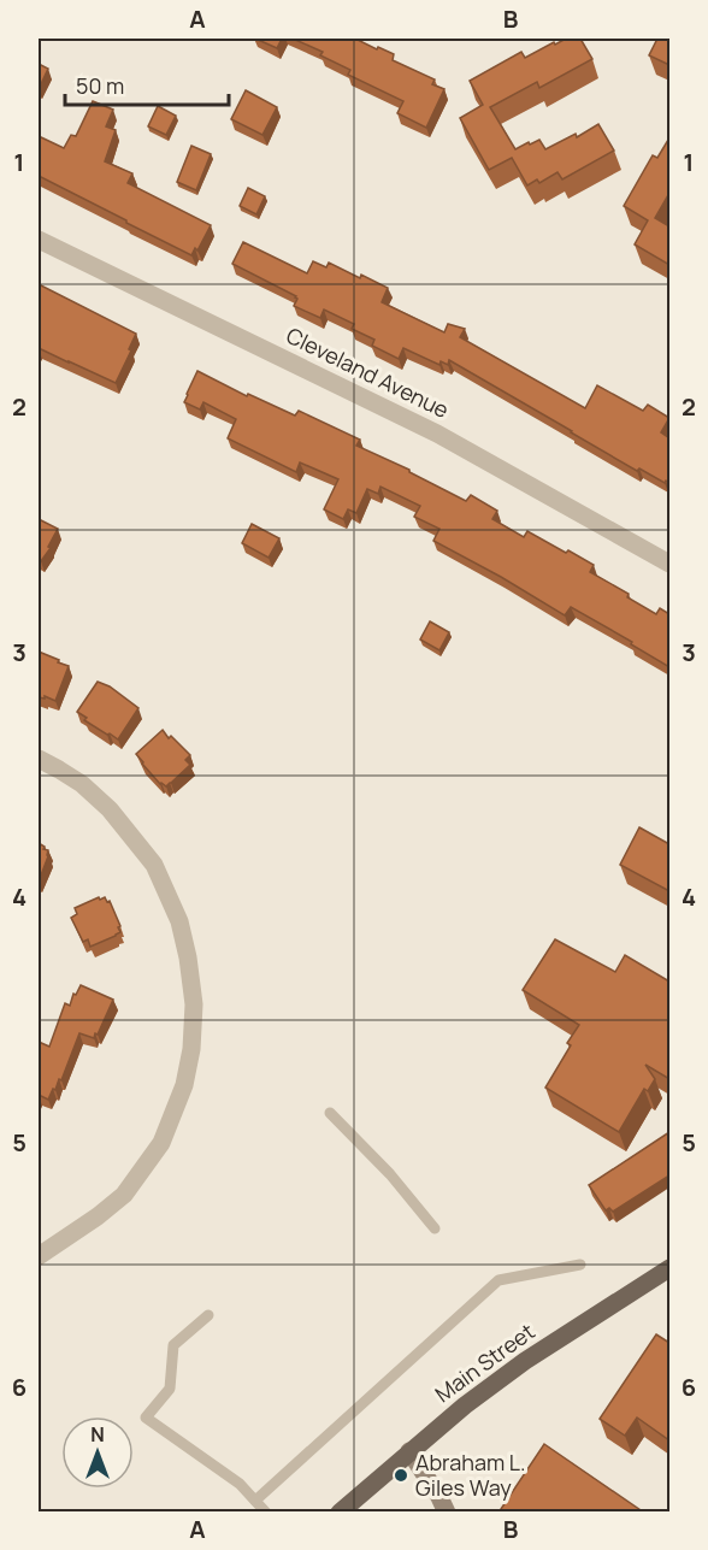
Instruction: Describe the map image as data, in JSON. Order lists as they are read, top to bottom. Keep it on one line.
{"streets":{"main road":["Main Street"],"street":["Cleveland Avenue"]},"places":["Abraham L. Giles Way"],"scale_bar":"50 m","north":"top","grid":{"columns":["A","B"],"rows":["1","2","3","4","5","6"]}}
